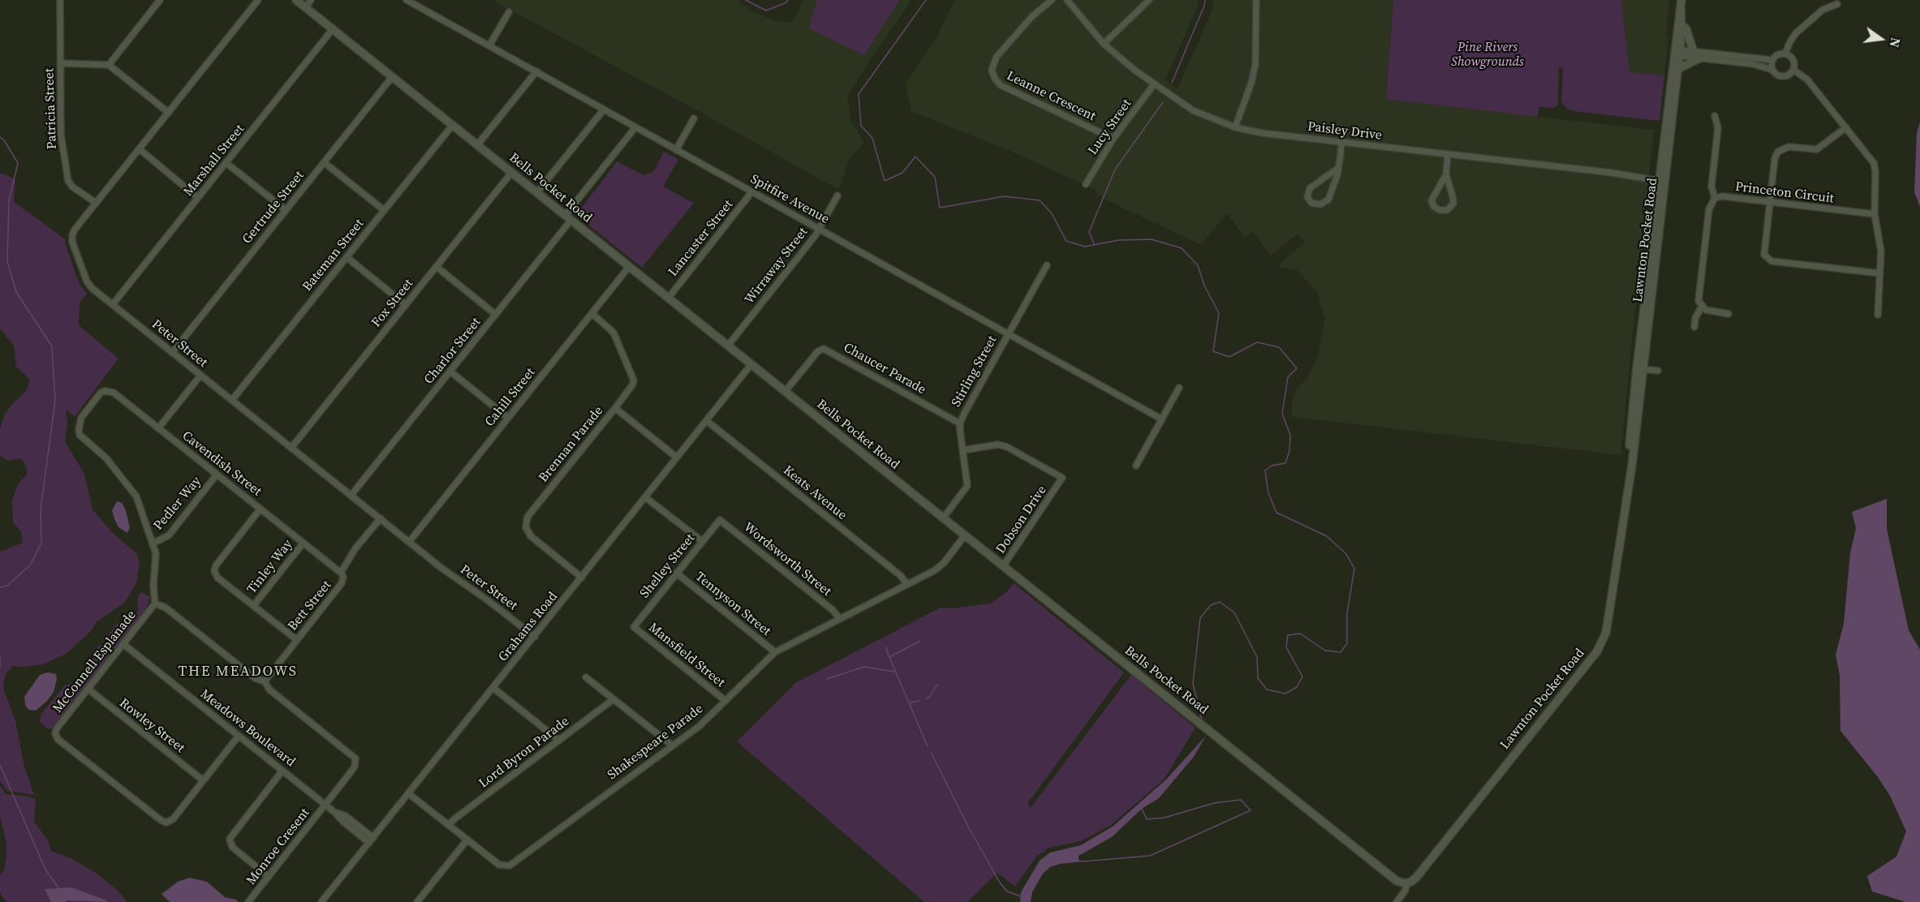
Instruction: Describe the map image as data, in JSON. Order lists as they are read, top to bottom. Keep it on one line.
{"streets":{"main road":["Bells Pocket Road","Lawnton Pocket Road"],"street":["Leanne Crescent","Patricia Street","Lucy Street","Paisley Drive","Marshall Street","Princeton Circuit","Spitfire Avenue","Gertrude Street","Lancaster Street","Bateman Street","Wirraway Street","Fox Street","Peter Street","Charlor Street","Chaucer Parade","Stirling Street","Cahill Street","Brennan Parade","Cavendish Street","Keats Avenue","Pedler Way","Dobson Drive","Wordsworth Street","Shelley Street","Tinley Way","Tennyson Street","Bett Street","Grahams Road","Mansfield Street","McConnell Esplanade","Rowley Street","Meadows Boulevard","Shakespeare Parade","Lord Byron Parade","Monroe Cresent"]},"crossings":[["Leanne Crescent","Lucy Street"],["Patricia Street","Peter Street"],["Lucy Street","Paisley Drive"],["Paisley Drive","Lawnton Pocket Road"],["Marshall Street","Bells Pocket Road"],["Marshall Street","Peter Street"],["Bells Pocket Road","Gertrude Street"],["Bells Pocket Road","Lancaster Street"],["Bells Pocket Road","Lawnton Pocket Road"],["Bells Pocket Road","Bateman Street"],["Bells Pocket Road","Wirraway Street"],["Bells Pocket Road","Fox Street"],["Bells Pocket Road","Charlor Street"],["Bells Pocket Road","Chaucer Parade"],["Bells Pocket Road","Stirling Street"],["Bells Pocket Road","Cahill Street"],["Bells Pocket Road","Dobson Drive"],["Bells Pocket Road","Grahams Road"],["Bells Pocket Road","Shakespeare Parade"],["Spitfire Avenue","Lancaster Street"],["Spitfire Avenue","Wirraway Street"],["Spitfire Avenue","Charlor Street"],["Spitfire Avenue","Stirling Street"],["Gertrude Street","Peter Street"],["Bateman Street","Peter Street"],["Fox Street","Peter Street"],["Peter Street","Charlor Street"],["Peter Street","Cahill Street"],["Peter Street","Bett Street"],["Peter Street","Grahams Road"],["Chaucer Parade","Stirling Street"],["Stirling Street","Dobson Drive"],["Cahill Street","Brennan Parade"],["Brennan Parade","Grahams Road"],["Cavendish Street","Pedler Way"],["Cavendish Street","Tinley Way"],["Cavendish Street","Bett Street"],["Keats Avenue","Grahams Road"],["Keats Avenue","Shakespeare Parade"],["Wordsworth Street","Shelley Street"],["Wordsworth Street","Shakespeare Parade"],["Shelley Street","Tennyson Street"],["Shelley Street","Mansfield Street"],["Tennyson Street","Shakespeare Parade"],["Bett Street","Monroe Cresent"],["Grahams Road","Meadows Boulevard"],["Grahams Road","Shakespeare Parade"],["Mansfield Street","Shakespeare Parade"],["McConnell Esplanade","Rowley Street"],["McConnell Esplanade","Meadows Boulevard"],["Meadows Boulevard","Monroe Cresent"],["Shakespeare Parade","Lord Byron Parade"]],"districts":["THE MEADOWS"],"parks":["Pine Rivers Showgrounds"],"north":"right"}
